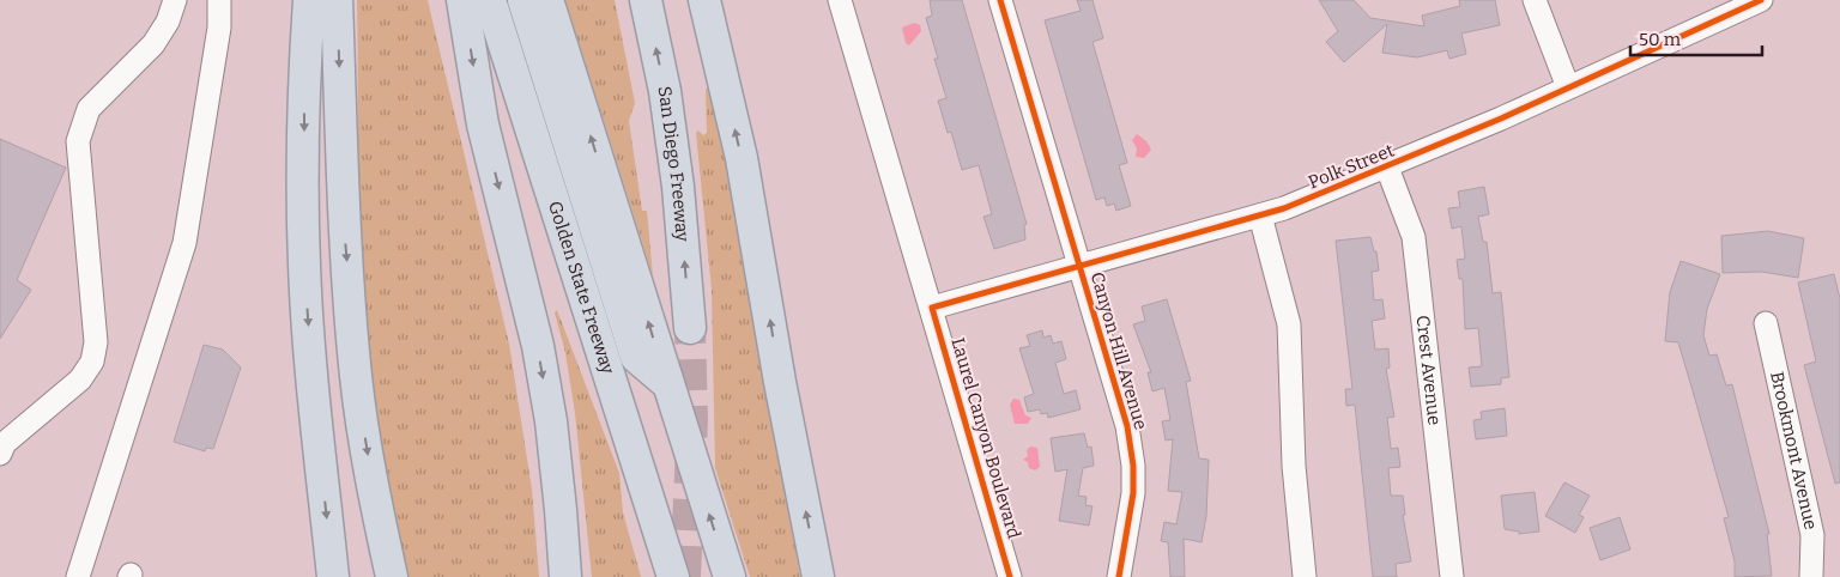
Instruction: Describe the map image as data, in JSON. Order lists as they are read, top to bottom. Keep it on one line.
{"streets":{"highway":["San Diego Freeway","Golden State Freeway"],"street":["Polk Street","Canyon Hill Avenue","Crest Avenue","Laurel Canyon Boulevard","Brookmont Avenue"]},"crossings":[["Polk Street","Canyon Hill Avenue"],["Polk Street","Crest Avenue"],["Polk Street","Laurel Canyon Boulevard"]],"scale_bar":"50 m"}
